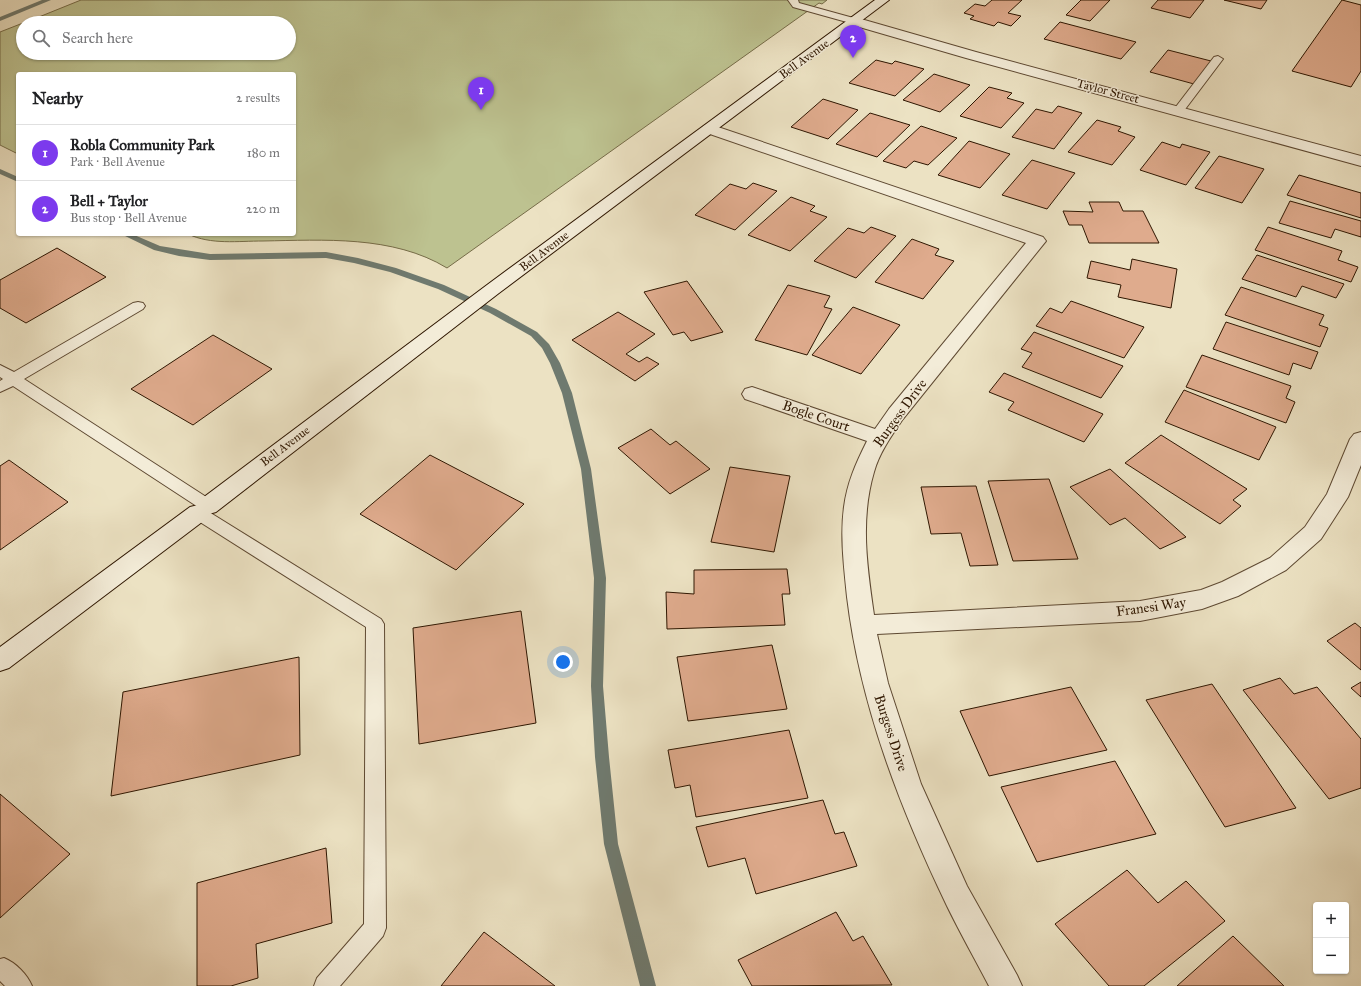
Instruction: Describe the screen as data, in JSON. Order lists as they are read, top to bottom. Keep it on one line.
{"streets":{"street":["Bell Avenue","Taylor Street","Burgess Drive","Bogle Court","Franesi Way"]},"crossings":[["Bell Avenue","Taylor Street"],["Bell Avenue","Burgess Drive"],["Burgess Drive","Bogle Court"],["Burgess Drive","Franesi Way"]],"page":{"search":"Search here","pins":["2","1"],"heading":["Nearby","2 results"],"list":[{"mark":"1","name":"Robla Community Park","note":"Park · Bell Avenue","value":"180 m"},{"mark":"2","name":"Bell + Taylor","note":"Bus stop · Bell Avenue","value":"220 m"}],"map_buttons":["+","−"]}}
